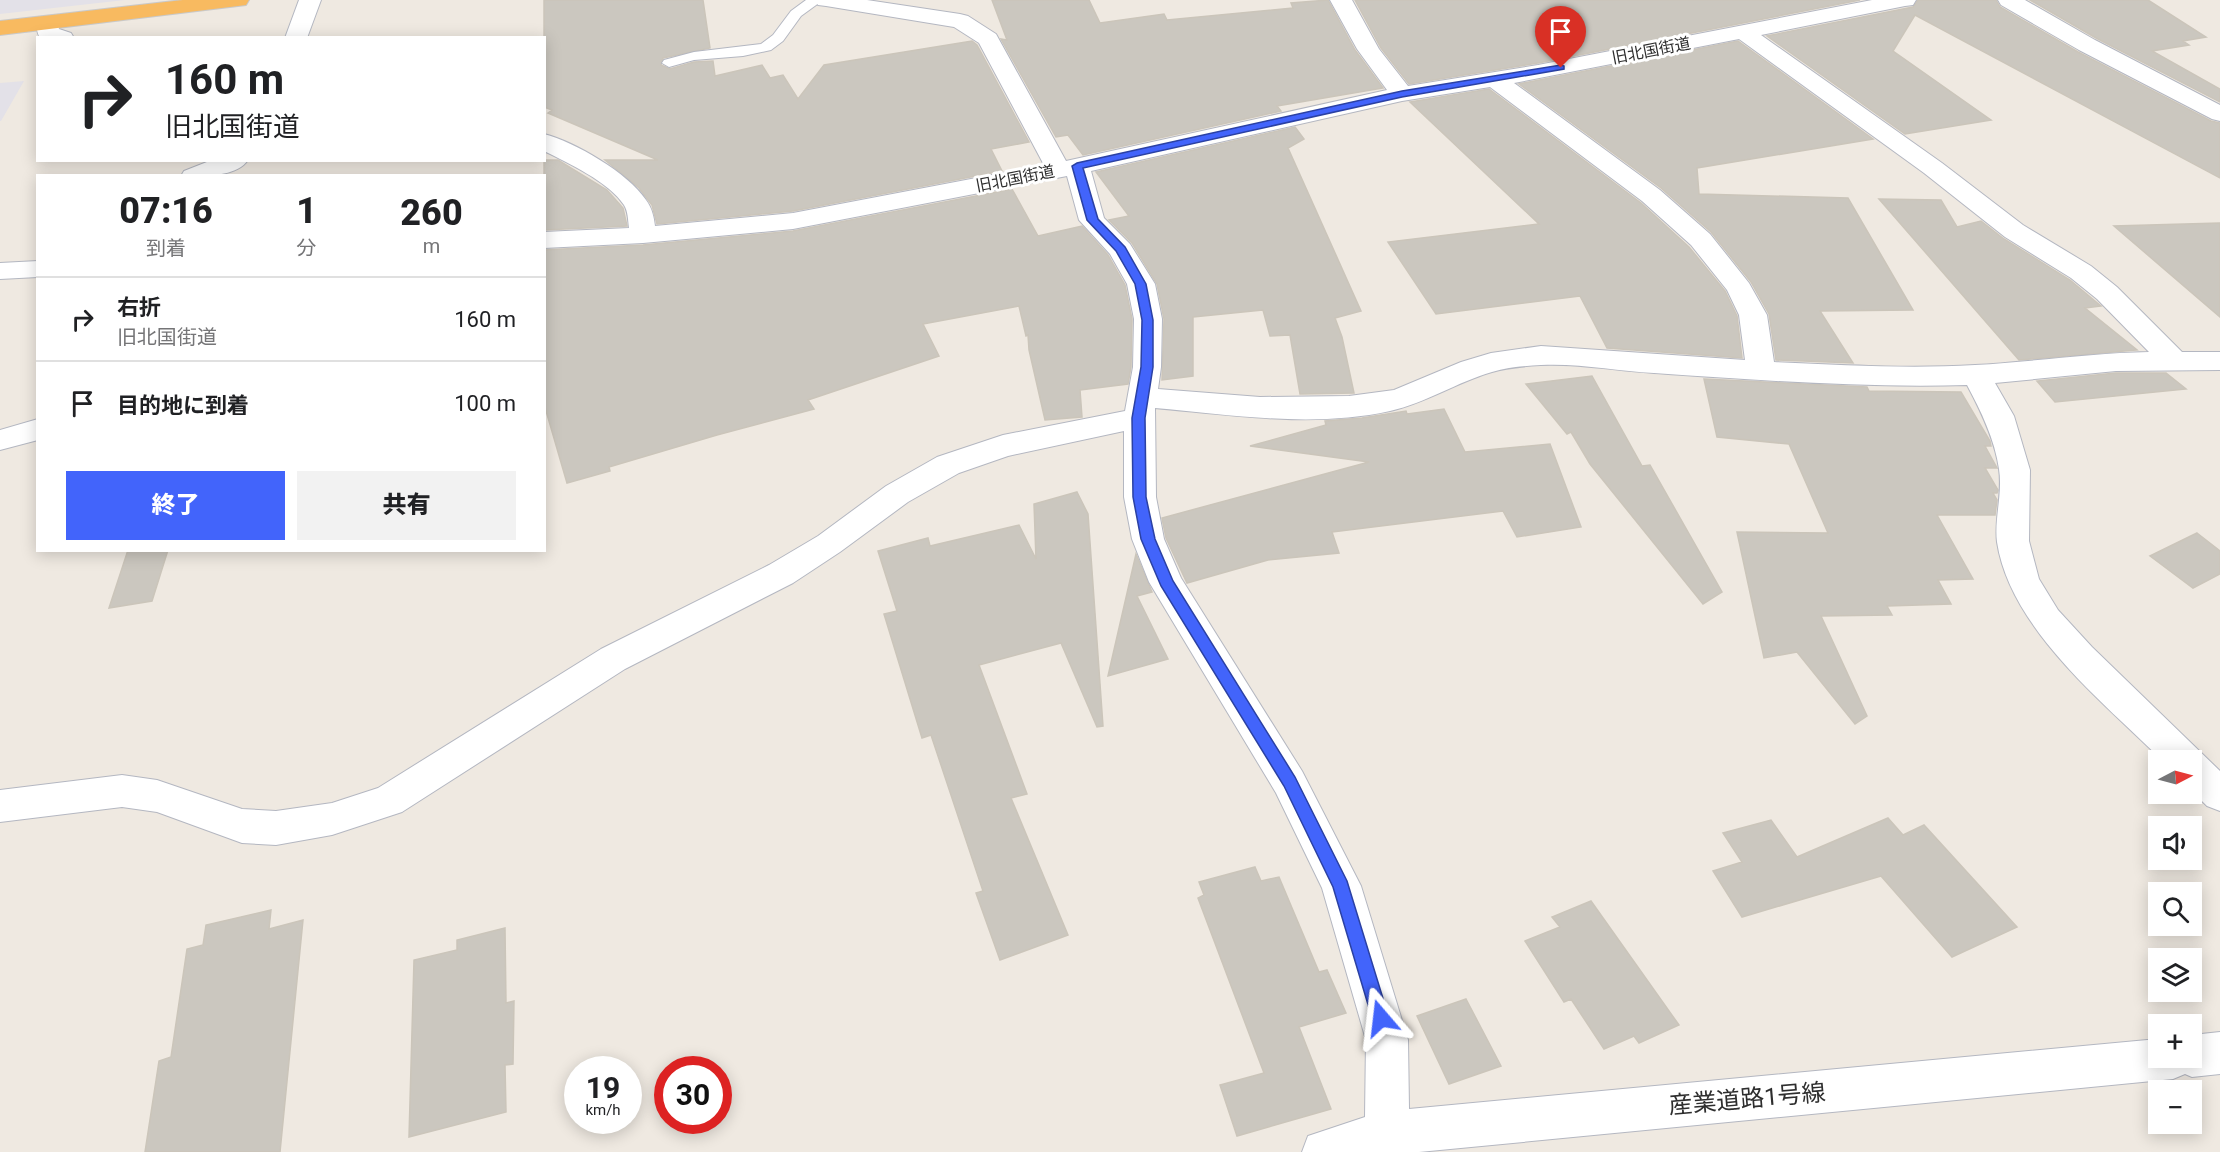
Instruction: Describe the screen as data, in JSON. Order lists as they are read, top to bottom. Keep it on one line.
{"streets":{"street":["旧北国街道","産業道路1号線"]},"north":"right","page":{"turn":["160 m","旧北国街道"],"eta":["07:16","到着","1","分","260","m"],"list":[{"name":"右折","note":"旧北国街道","value":"160 m"},{"name":"目的地に到着","value":"100 m"}],"buttons":["終了","共有"],"map_buttons":["+","−"],"speed":"19 km/h","limit":"30"}}
